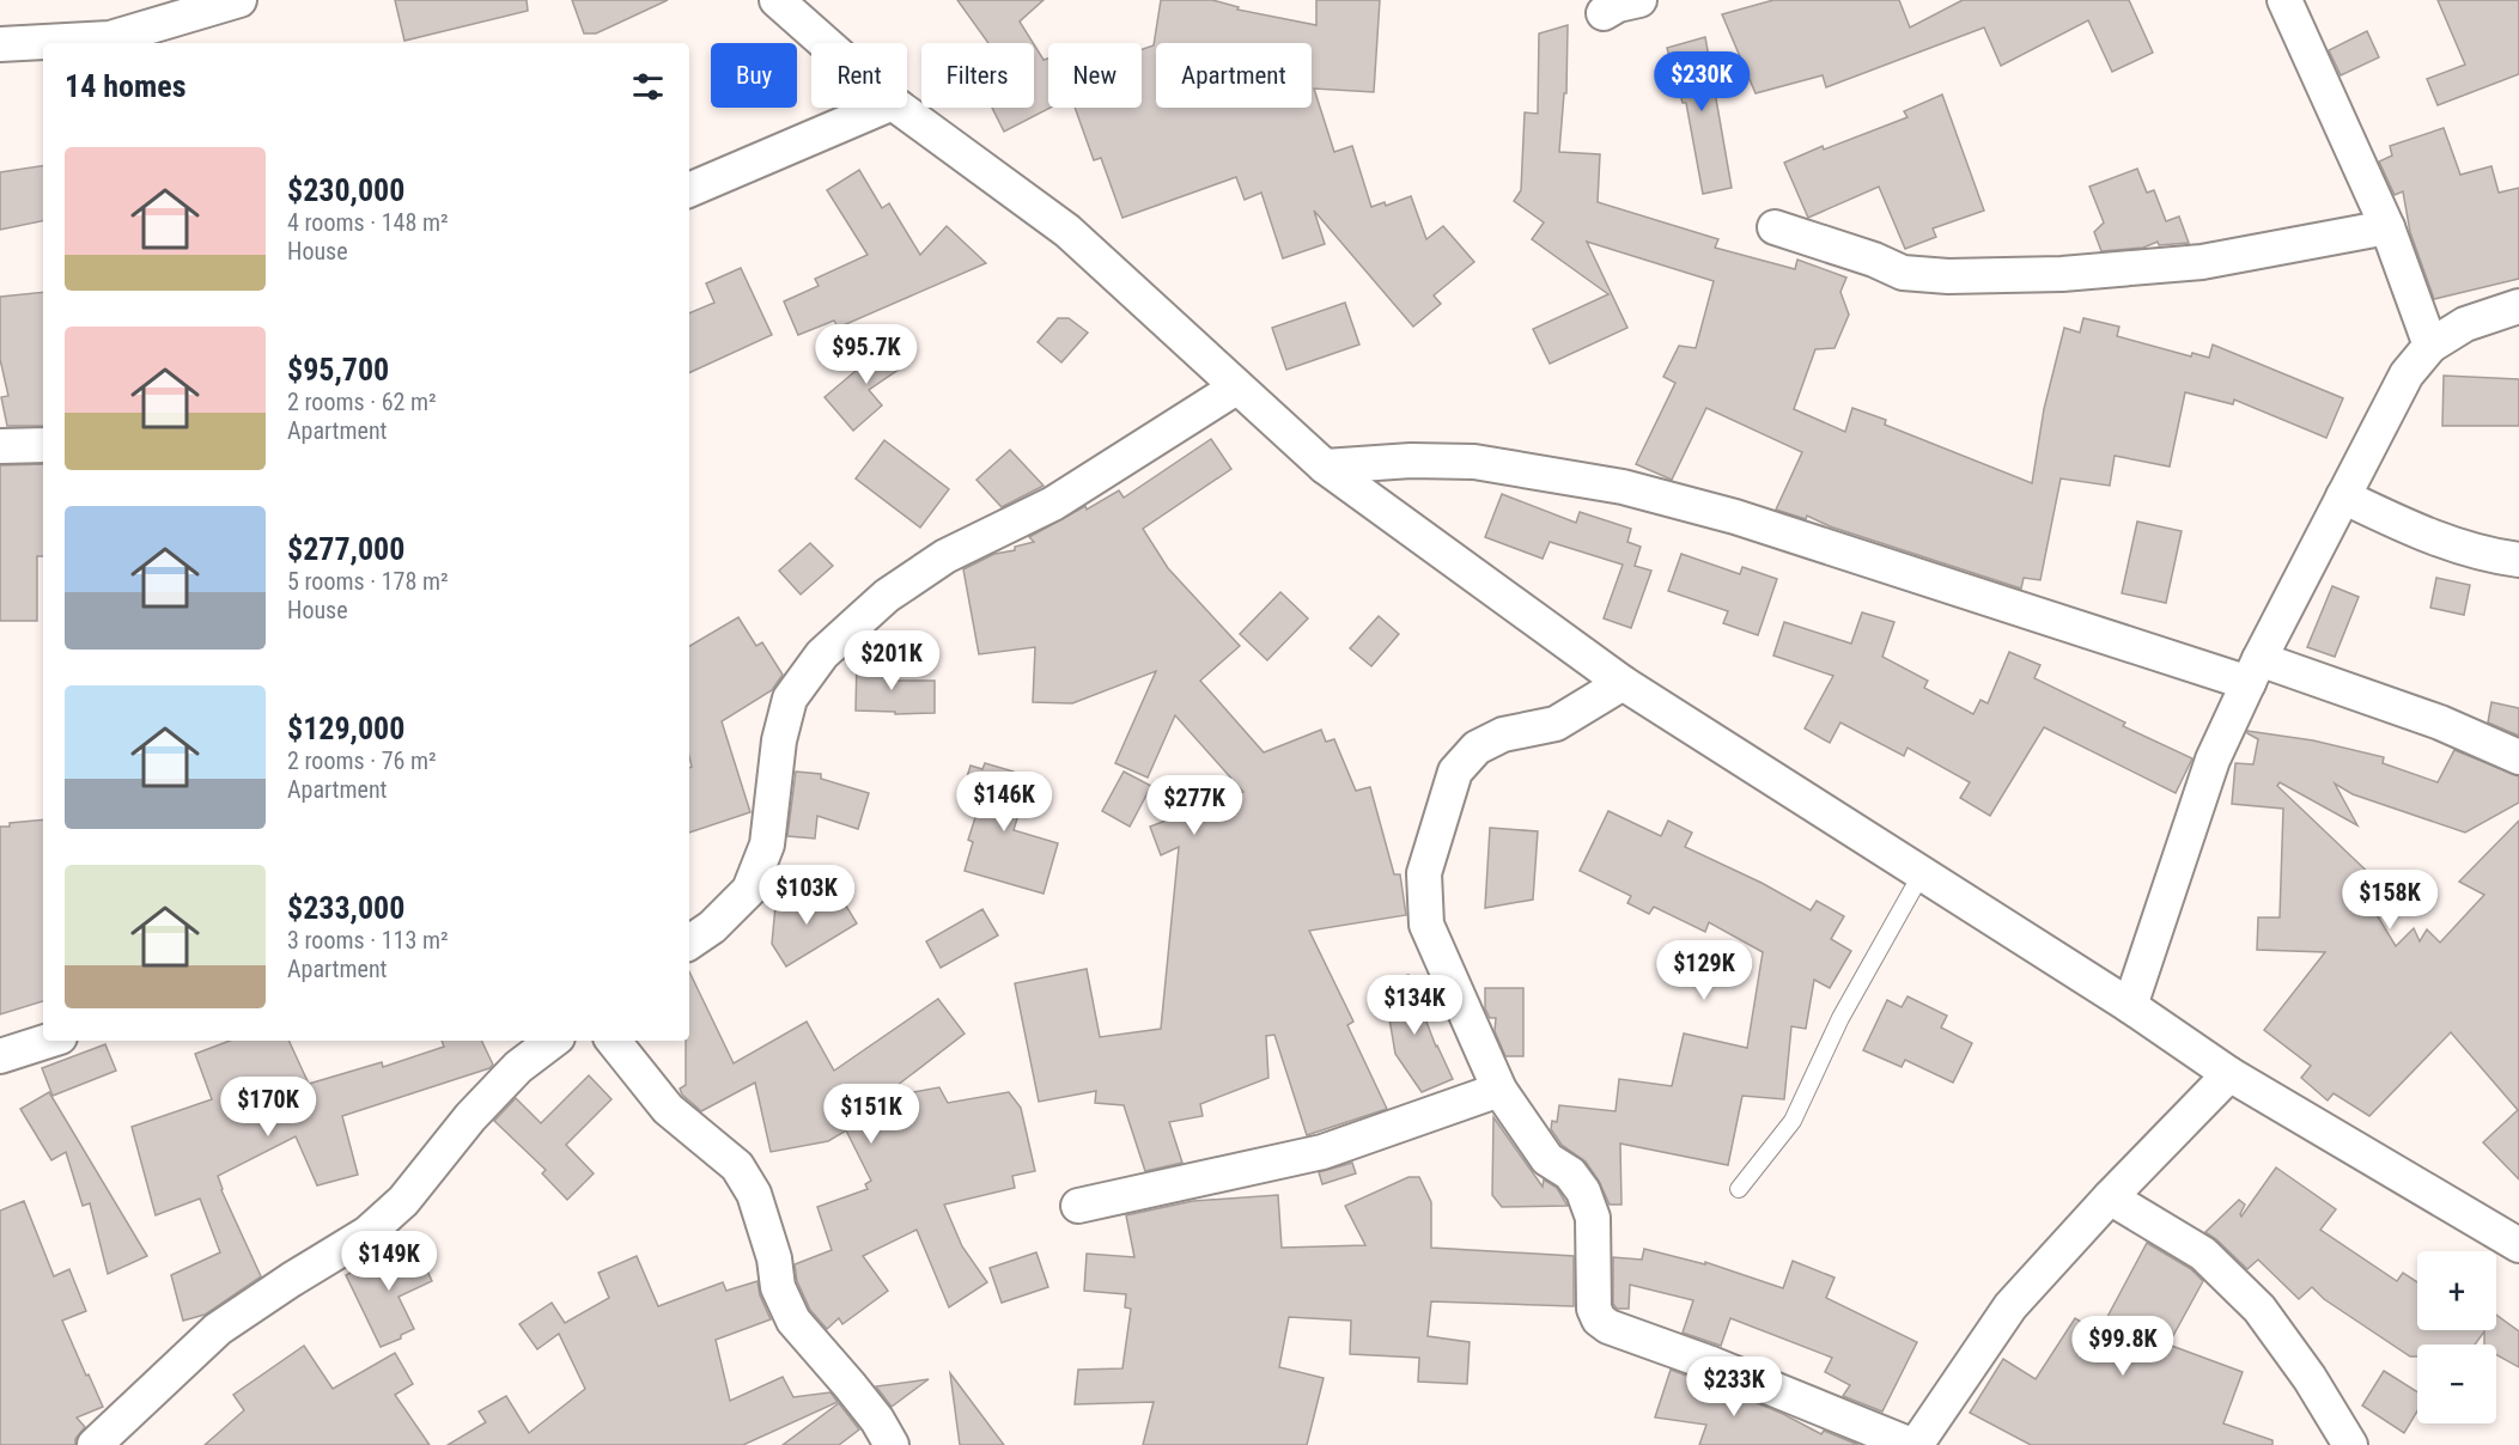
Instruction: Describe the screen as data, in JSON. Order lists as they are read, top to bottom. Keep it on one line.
{"page":{"chip":["Buy","Rent","Filters","New","Apartment"],"heading":"14 homes","price":["$230K","$95.7K","$201K","$146K","$277K","$103K","$158K","$129K","$134K","$170K","$151K","$149K","$99.8K","$233K"],"list":[{"name":"$230,000","note":"4 rooms · 148 m² · House"},{"name":"$95,700","note":"2 rooms · 62 m² · Apartment"},{"name":"$277,000","note":"5 rooms · 178 m² · House"},{"name":"$129,000","note":"2 rooms · 76 m² · Apartment"},{"name":"$233,000","note":"3 rooms · 113 m² · Apartment"}],"map_buttons":["+","−"]}}
